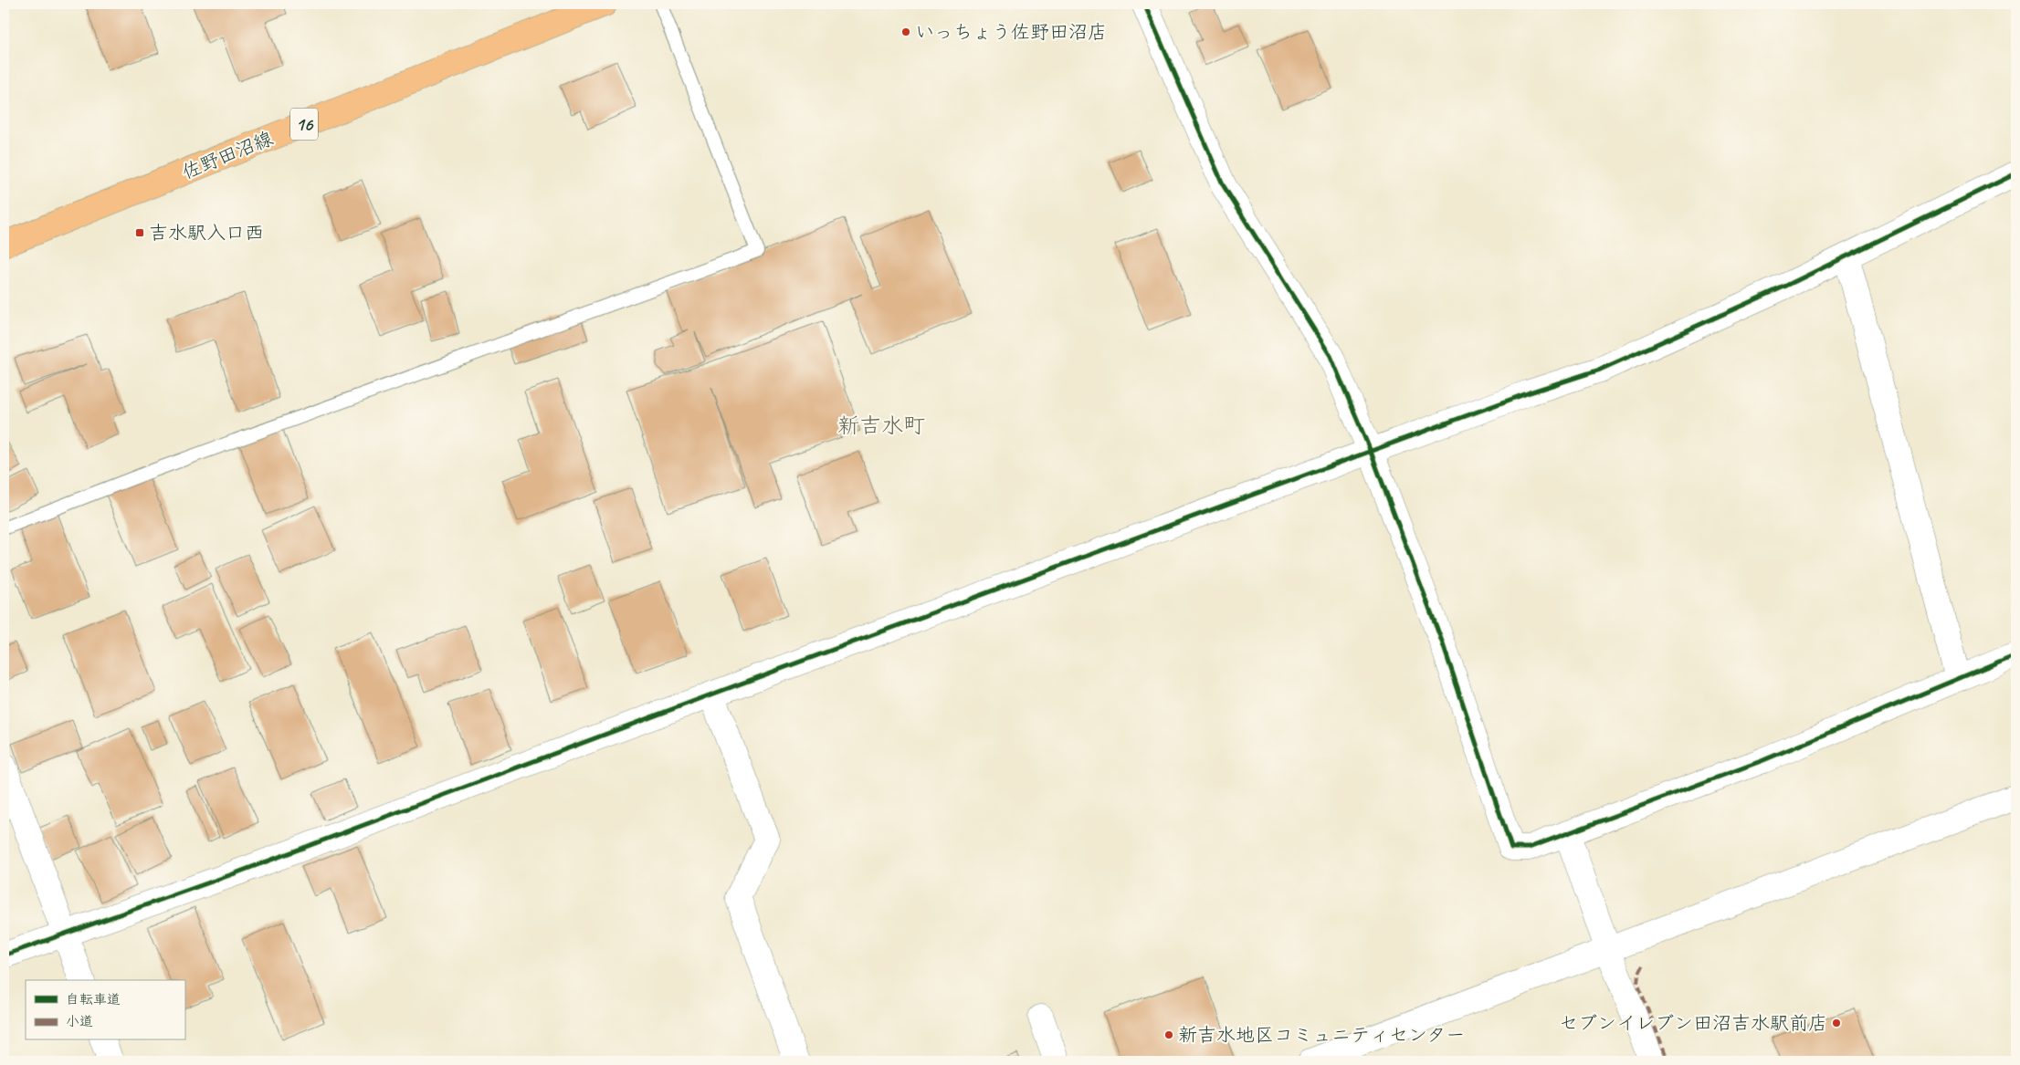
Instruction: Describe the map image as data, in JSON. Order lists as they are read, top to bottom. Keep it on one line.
{"streets":{"main road":["16","佐野田沼線"]},"districts":["新吉水町"],"places":{"other":["いっちょう佐野田沼店","セブンイレブン田沼吉水駅前店","新吉水地区コミュニティセンター"],"transit":["吉水駅入口西"]},"legend":["自転車道","小道"]}
